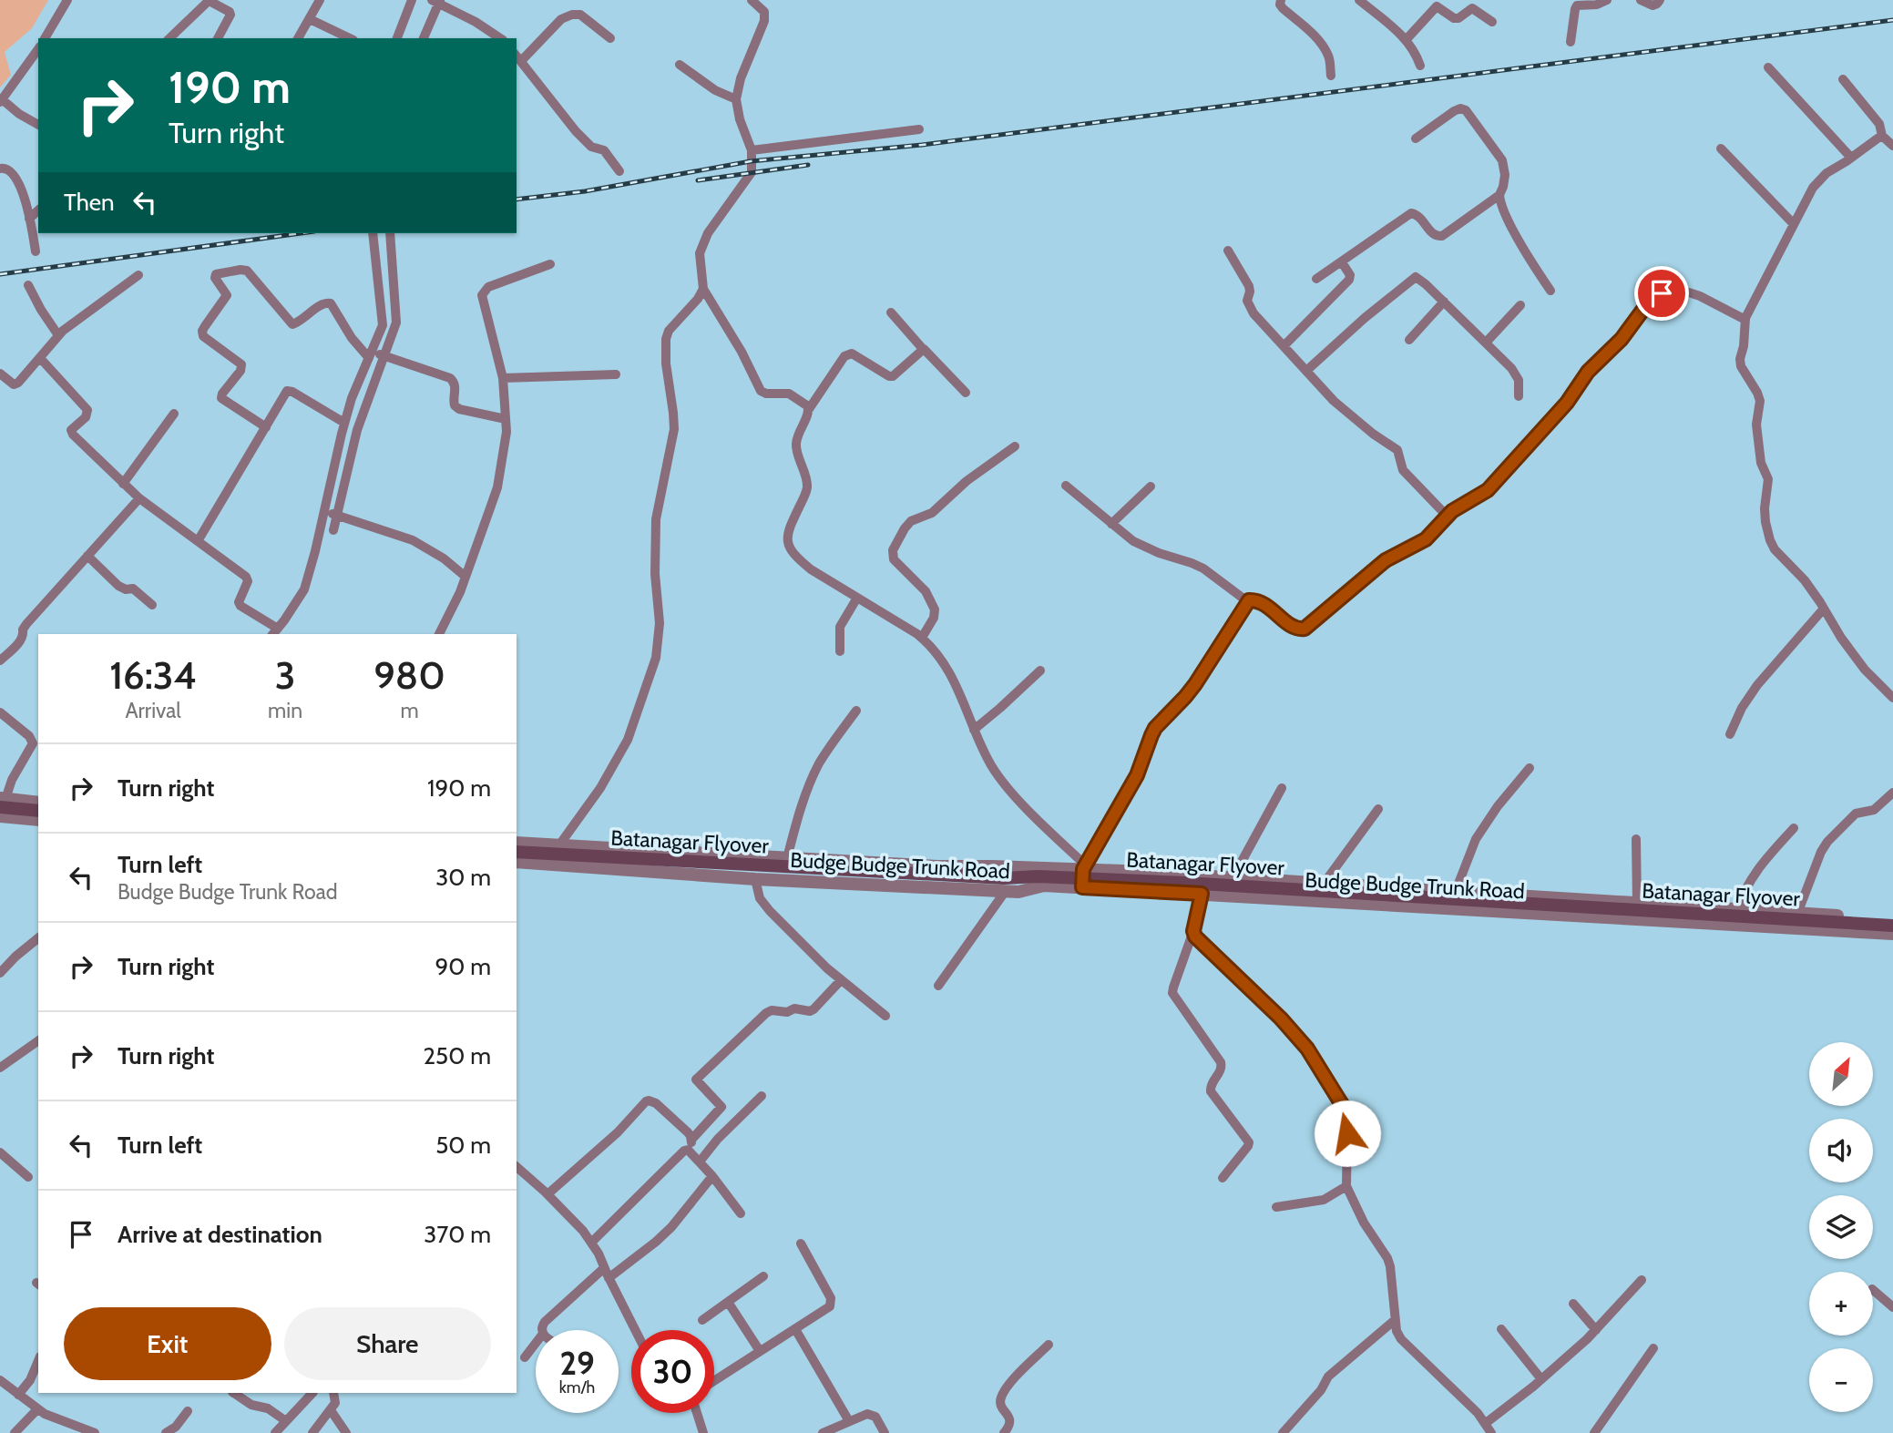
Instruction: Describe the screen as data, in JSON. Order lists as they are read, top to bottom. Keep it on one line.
{"streets":{"main road":["Batanagar Flyover"],"street":["Budge Budge Trunk Road"]},"north":"top right","page":{"turn":["190 m","Turn right"],"then":"Then","eta":["16:34","Arrival","3","min","980","m"],"list":[{"name":"Turn right","value":"190 m"},{"name":"Turn left","note":"Budge Budge Trunk Road","value":"30 m"},{"name":"Turn right","value":"90 m"},{"name":"Turn right","value":"250 m"},{"name":"Turn left","value":"50 m"},{"name":"Arrive at destination","value":"370 m"}],"map_buttons":["+","−"],"buttons":["Exit","Share"],"speed":"29 km/h","limit":"30"}}
